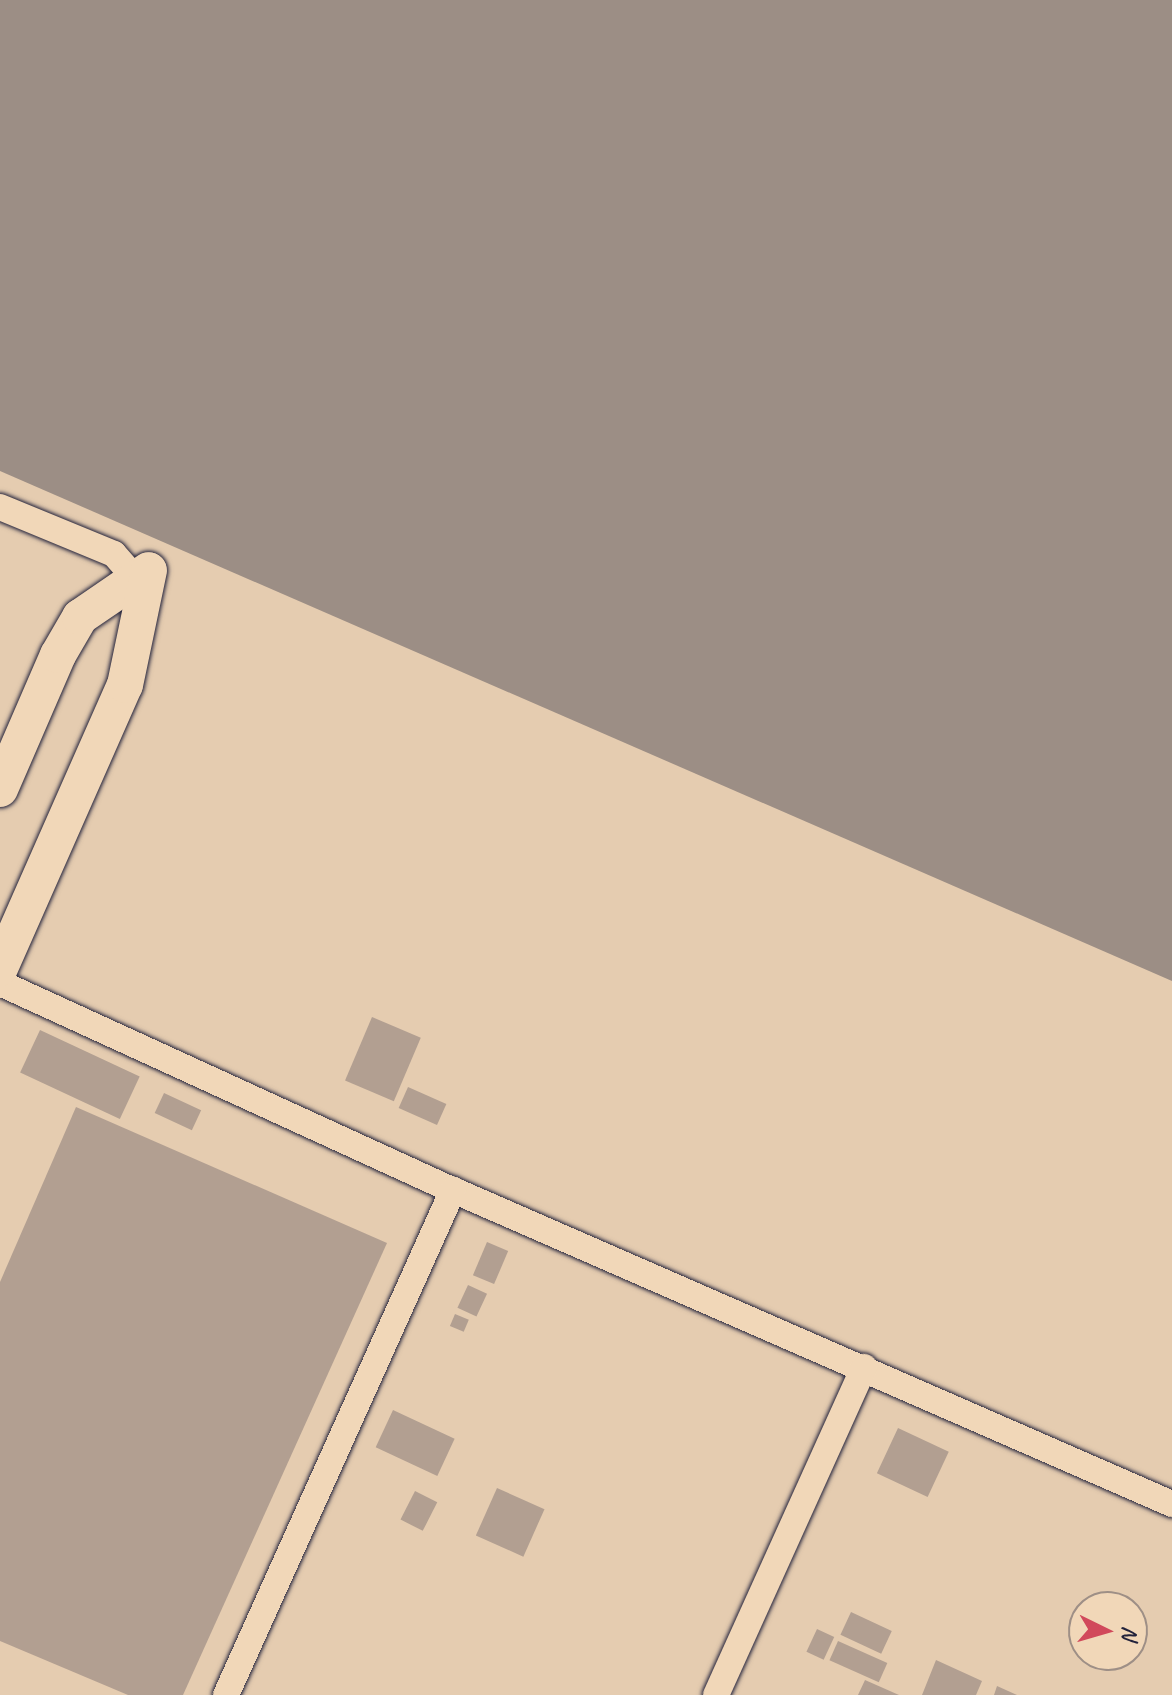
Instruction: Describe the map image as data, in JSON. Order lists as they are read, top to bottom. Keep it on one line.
{"north":"right"}
